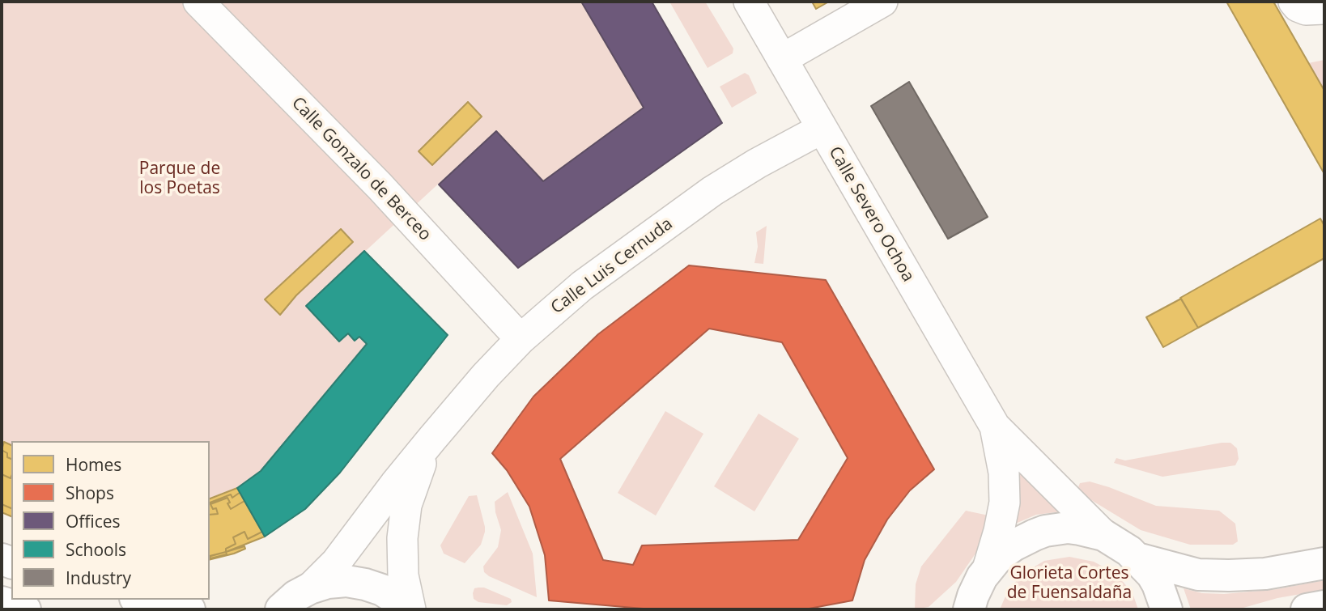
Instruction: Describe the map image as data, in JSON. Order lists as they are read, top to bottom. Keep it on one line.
{"streets":{"street":["Calle Gonzalo de Berceo","Calle Severo Ochoa","Calle Luis Cernuda"]},"crossings":[["Calle Gonzalo de Berceo","Calle Luis Cernuda"],["Calle Severo Ochoa","Calle Luis Cernuda"]],"parks":["Parque de los Poetas","Glorieta Cortes de Fuensaldaña"],"legend":["Homes","Shops","Offices","Schools","Industry"]}
